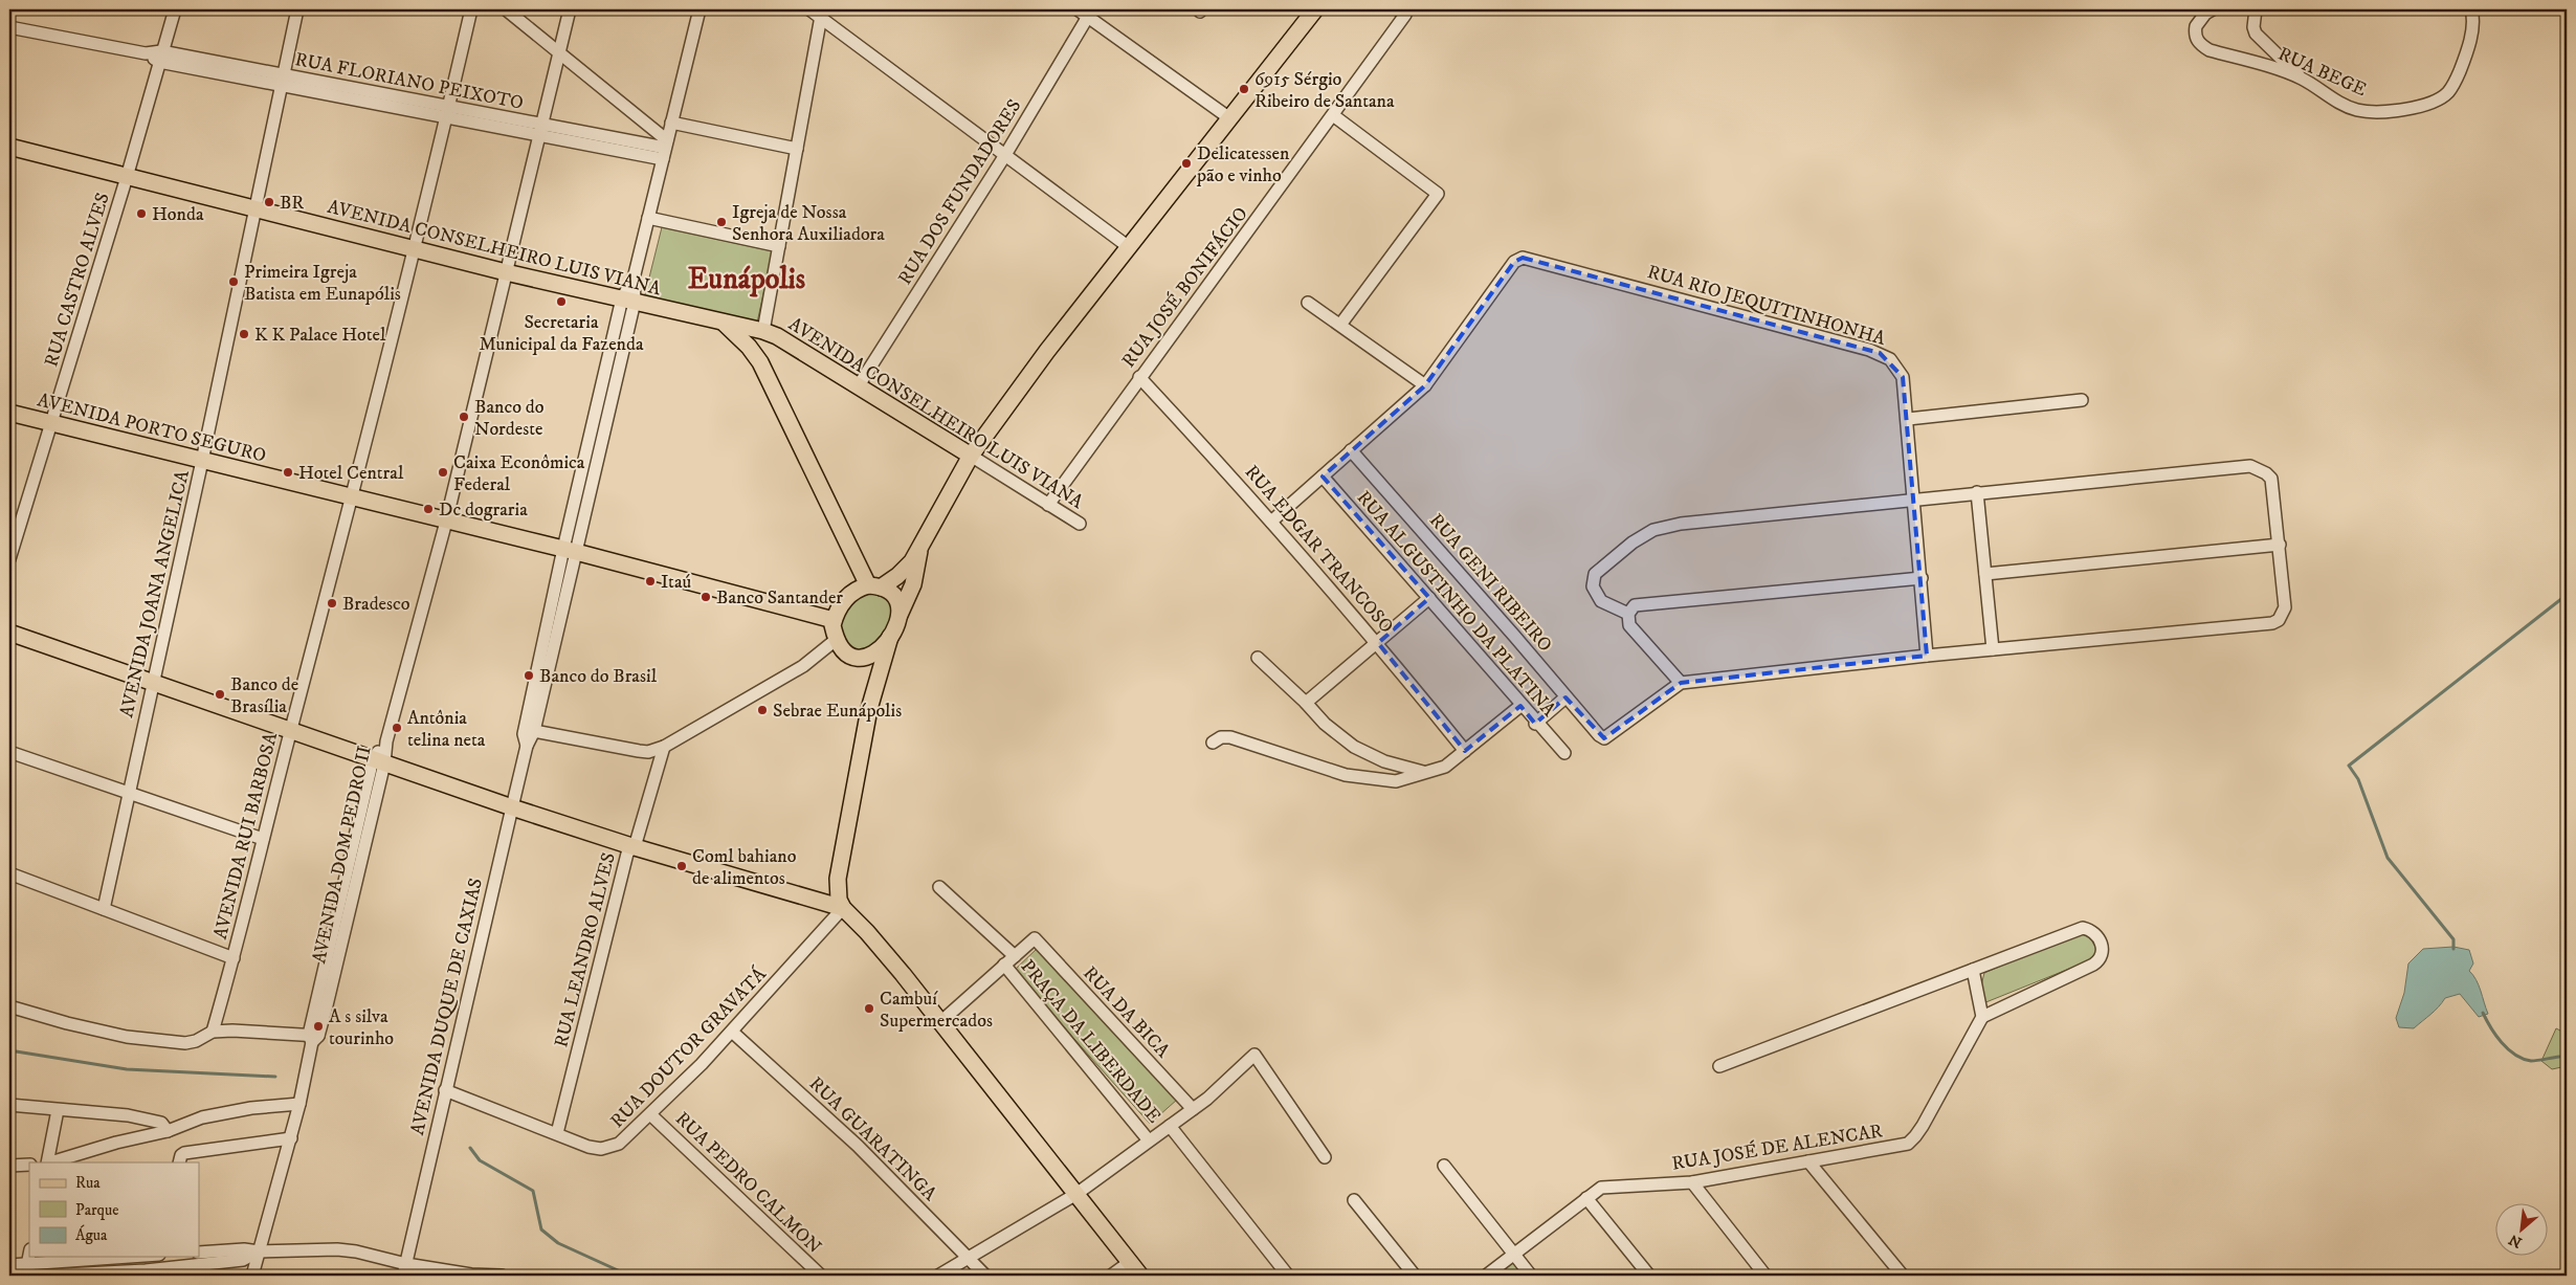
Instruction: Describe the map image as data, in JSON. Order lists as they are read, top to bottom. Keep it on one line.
{"streets":{"main road":["AVENIDA CONSELHEIRO LUIS VIANA","AVENIDA PORTO SEGURO"],"street":["RUA BEGE","RUA FLORIANO PEIXOTO","RUA DOS FUNDADORES","RUA CASTRO ALVES","RUA JOSÉ BONIFÁCIO","RUA RIO JEQUITINHONHA","RUA EDGAR TRANCOSO","RUA GENI RIBEIRO","AVENIDA JOANA ANGELICA","RUA ALGUSTINHO DA PLATINA","AVENIDA RUI BARBOSA","AVENIDA DOM PEDRO II","RUA LEANDRO ALVES","AVENIDA DUQUE DE CAXIAS","RUA DA BICA","PRAÇA DA LIBERDADE","RUA DOUTOR GRAVATÁ","RUA GUARATINGA","RUA JOSÉ DE ALENCAR","RUA PEDRO CALMON"]},"crossings":[["RUA FLORIANO PEIXOTO","RUA CASTRO ALVES"],["RUA FLORIANO PEIXOTO","AVENIDA JOANA ANGELICA"],["RUA FLORIANO PEIXOTO","AVENIDA RUI BARBOSA"],["RUA FLORIANO PEIXOTO","AVENIDA DOM PEDRO II"],["RUA FLORIANO PEIXOTO","AVENIDA DUQUE DE CAXIAS"],["RUA DOS FUNDADORES","AVENIDA CONSELHEIRO LUIS VIANA"],["AVENIDA CONSELHEIRO LUIS VIANA","RUA CASTRO ALVES"],["AVENIDA CONSELHEIRO LUIS VIANA","RUA JOSÉ BONIFÁCIO"],["AVENIDA CONSELHEIRO LUIS VIANA","AVENIDA JOANA ANGELICA"],["AVENIDA CONSELHEIRO LUIS VIANA","AVENIDA RUI BARBOSA"],["AVENIDA CONSELHEIRO LUIS VIANA","AVENIDA DOM PEDRO II"],["AVENIDA CONSELHEIRO LUIS VIANA","AVENIDA DUQUE DE CAXIAS"],["RUA CASTRO ALVES","AVENIDA PORTO SEGURO"],["RUA JOSÉ BONIFÁCIO","RUA EDGAR TRANCOSO"],["AVENIDA PORTO SEGURO","AVENIDA JOANA ANGELICA"],["AVENIDA PORTO SEGURO","AVENIDA RUI BARBOSA"],["AVENIDA PORTO SEGURO","AVENIDA DOM PEDRO II"],["AVENIDA PORTO SEGURO","AVENIDA DUQUE DE CAXIAS"],["RUA LEANDRO ALVES","RUA DOUTOR GRAVATÁ"],["AVENIDA DUQUE DE CAXIAS","RUA DOUTOR GRAVATÁ"],["RUA DOUTOR GRAVATÁ","RUA GUARATINGA"],["RUA DOUTOR GRAVATÁ","RUA PEDRO CALMON"]],"districts":["Eunápolis"],"places":["6915 Sérgio Ribeiro de Santana","Delicatessen pão e vinho","BR","Honda","Igreja de Nossa Senhora Auxiliadora","Primeira Igreja Batista em Eunapólis","Secretaria Municipal da Fazenda","K K Palace Hotel","Banco do Nordeste","Hotel Central","Caixa Econômica Federal","Dc dograria","Itaú","Banco Santander","Bradesco","Banco do Brasil","Banco de Brasília","Sebrae Eunápolis","Antônia telina neta","Coml bahiano de alimentos","Cambuí Supermercados","A s silva tourinho"],"legend":["Rua","Parque","Água"],"north":"bottom left"}
